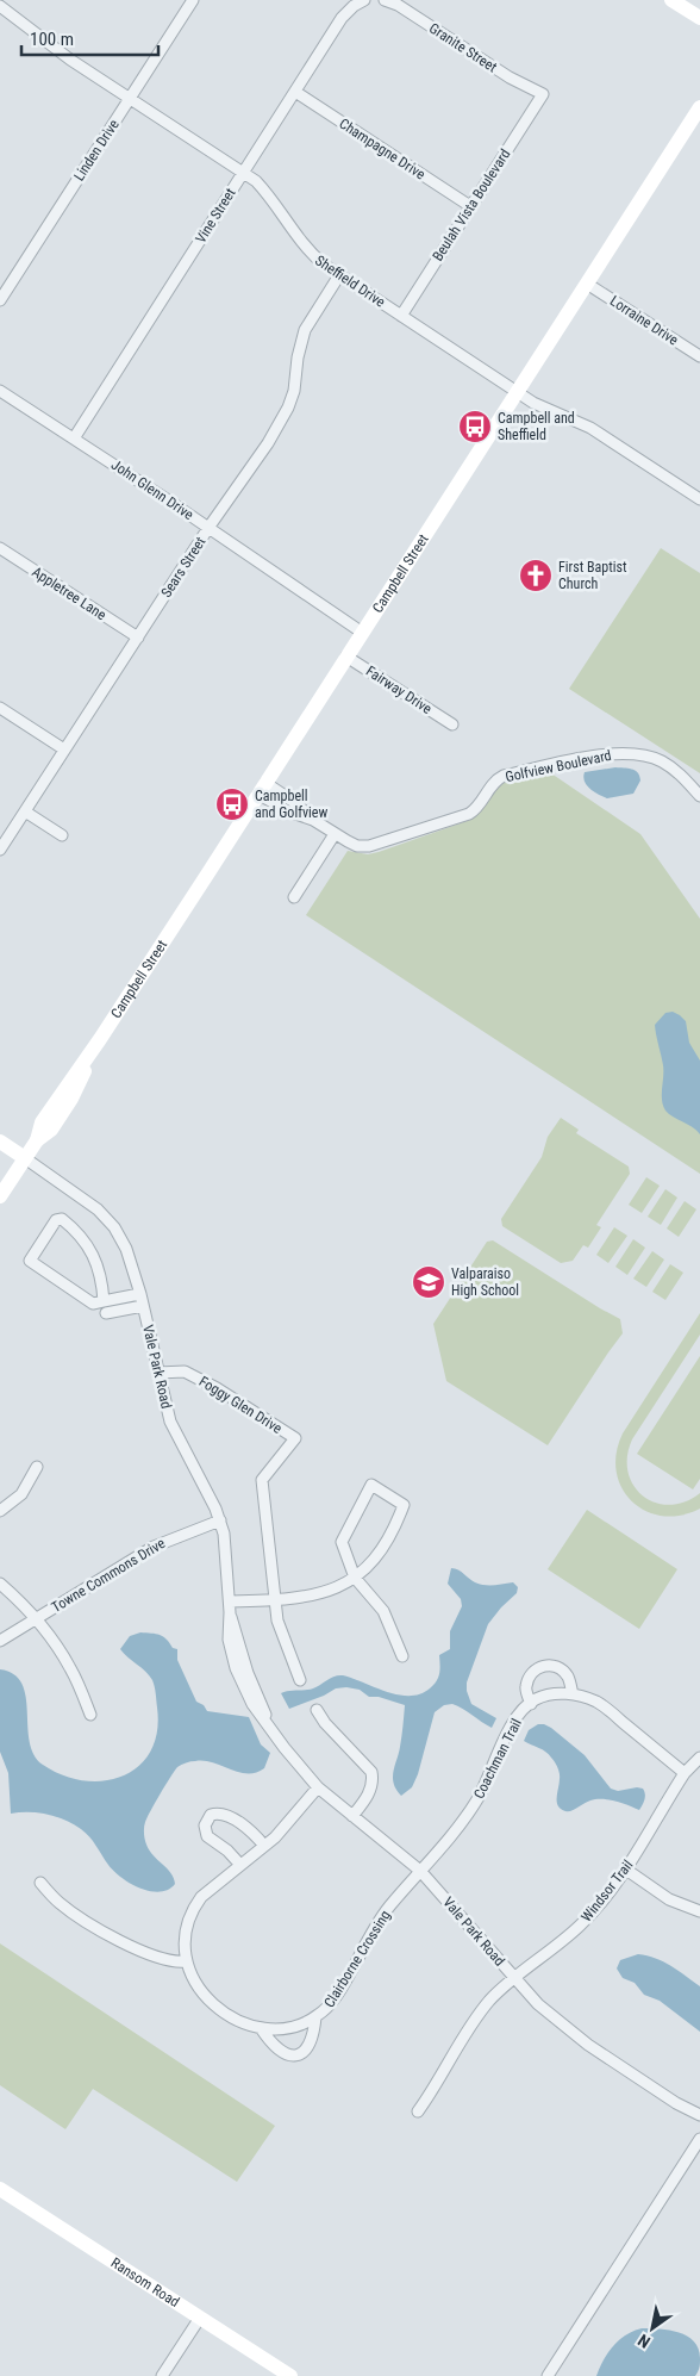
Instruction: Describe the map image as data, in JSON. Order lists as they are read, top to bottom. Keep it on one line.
{"streets":{"main road":["Campbell Street","Ransom Road"],"street":["Granite Street","Champagne Drive","Linden Drive","Beulah Vista Boulevard","Vine Street","Sheffield Drive","Lorraine Drive","John Glenn Drive","Sears Street","Appletree Lane","Fairway Drive","Golfview Boulevard","Vale Park Road","Foggy Glen Drive","Towne Commons Drive","Coachman Trail","Windsor Trail","Clairborne Crossing"]},"crossings":[["Granite Street","Beulah Vista Boulevard"],["Champagne Drive","Beulah Vista Boulevard"],["Champagne Drive","Vine Street"],["Linden Drive","Sheffield Drive"],["Beulah Vista Boulevard","Sheffield Drive"],["Vine Street","Sheffield Drive"],["Vine Street","John Glenn Drive"],["Sheffield Drive","Sears Street"],["Sheffield Drive","Campbell Street"],["Lorraine Drive","Campbell Street"],["John Glenn Drive","Sears Street"],["John Glenn Drive","Campbell Street"],["Sears Street","Appletree Lane"],["Campbell Street","Fairway Drive"],["Campbell Street","Golfview Boulevard"],["Campbell Street","Vale Park Road"],["Vale Park Road","Foggy Glen Drive"],["Vale Park Road","Towne Commons Drive"],["Vale Park Road","Coachman Trail"],["Vale Park Road","Windsor Trail"],["Vale Park Road","Clairborne Crossing"],["Coachman Trail","Windsor Trail"],["Coachman Trail","Clairborne Crossing"]],"places":{"bus stop":["Campbell and Sheffield","Campbell and Golfview"],"church":["First Baptist Church"],"school or university":["Valparaiso High School"]},"scale_bar":"100 m","north":"bottom left"}
